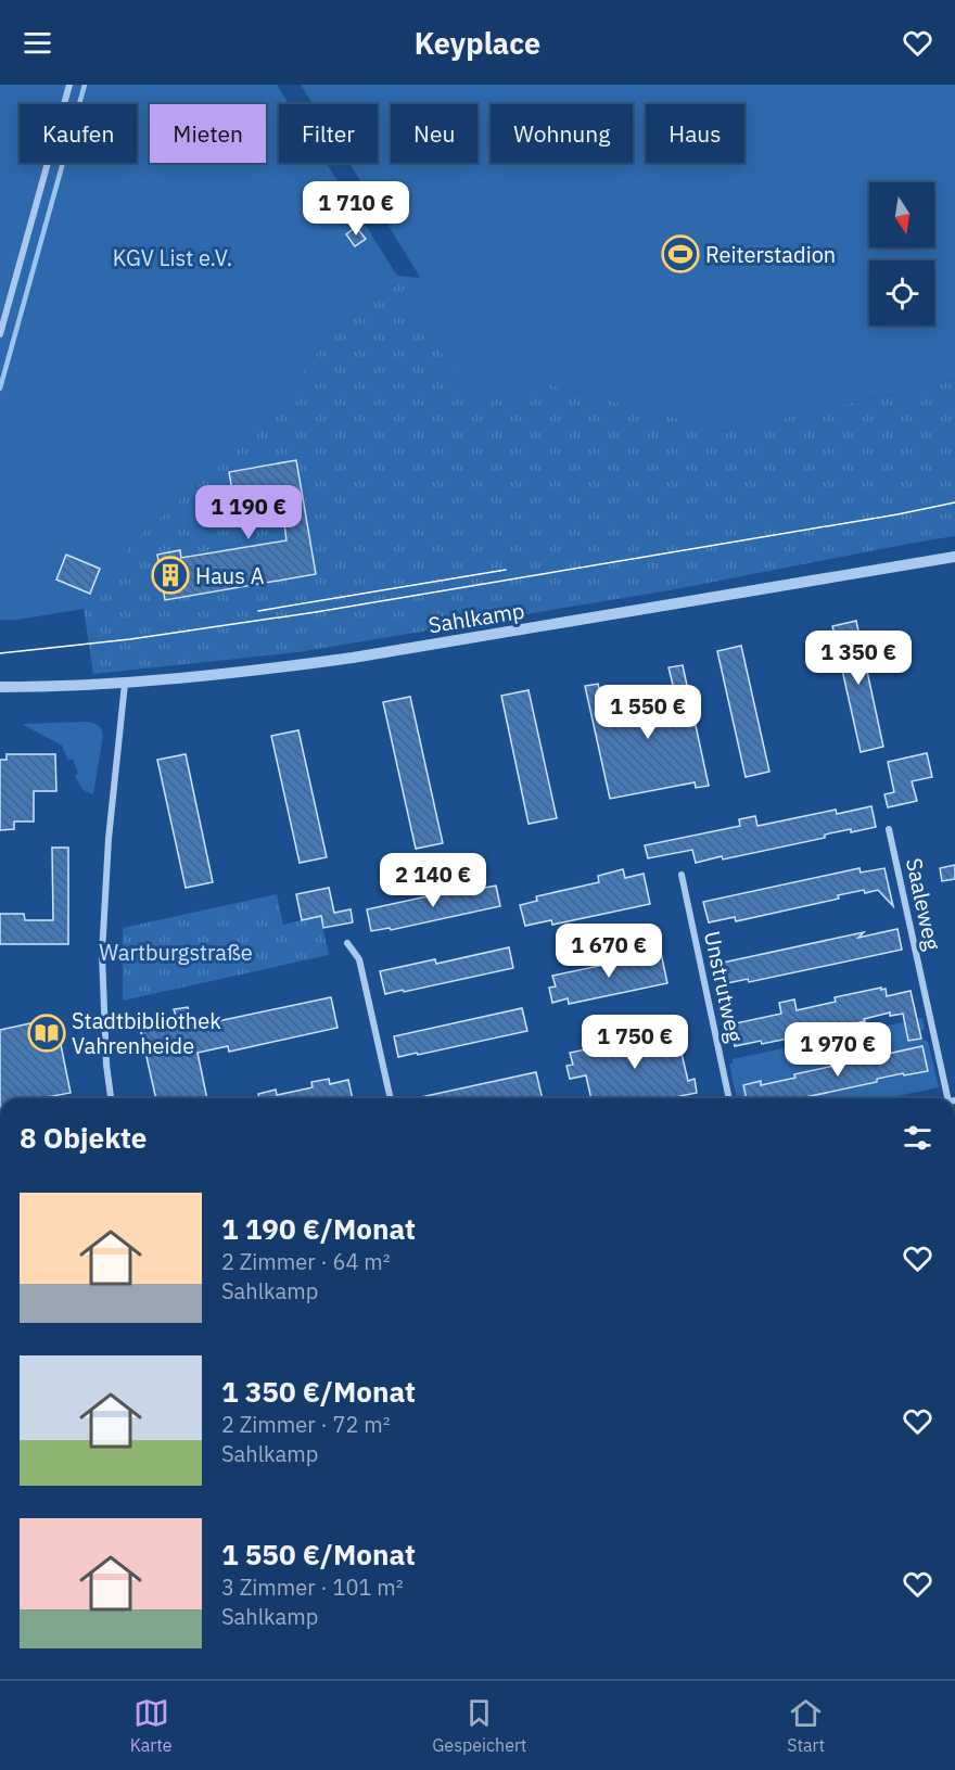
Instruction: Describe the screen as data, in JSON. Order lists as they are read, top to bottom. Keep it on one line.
{"streets":{"street":["Sahlkamp","Saaleweg","Unstrutweg"]},"parks":["KGV List e.V.","Wartburgstraße"],"places":{"sports":["Reiterstadion"],"building":["Haus A"],"library":["Stadtbibliothek Vahrenheide"]},"north":"bottom","page":{"header":"Keyplace","chip":["Kaufen","Mieten","Filter","Neu","Wohnung","Haus"],"price":["1 710 €","1 190 €","1 350 €","1 550 €","2 140 €","1 670 €","1 750 €","1 970 €"],"heading":"8 Objekte","list":[{"name":"1 190 €/Monat","note":"2 Zimmer · 64 m² · Sahlkamp"},{"name":"1 350 €/Monat","note":"2 Zimmer · 72 m² · Sahlkamp"},{"name":"1 550 €/Monat","note":"3 Zimmer · 101 m² · Sahlkamp"}],"tabs":["Karte","Gespeichert","Start"]}}
